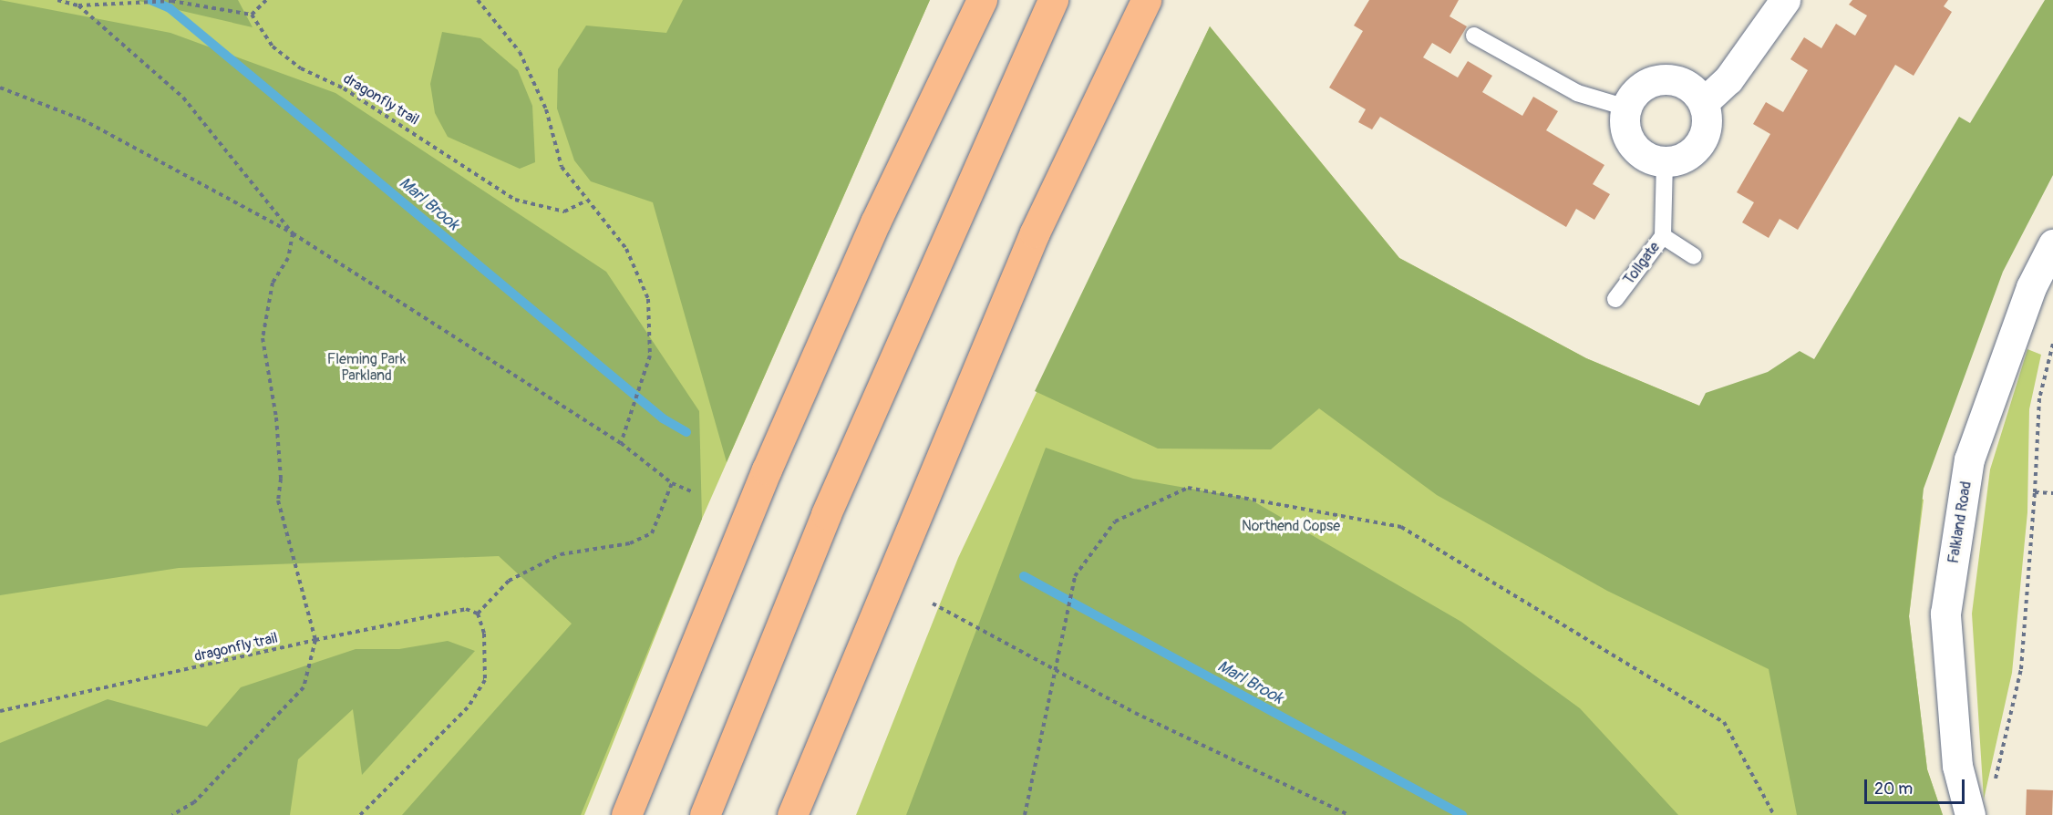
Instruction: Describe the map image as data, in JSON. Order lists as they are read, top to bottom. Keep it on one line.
{"streets":{"street":["Falkland Road"],"lane":["Tollgate"],"path":["dragonfly trail"]},"water":["Marl Brook"],"parks":["Fleming Park Parkland","Northend Copse"],"scale_bar":"20 m"}
